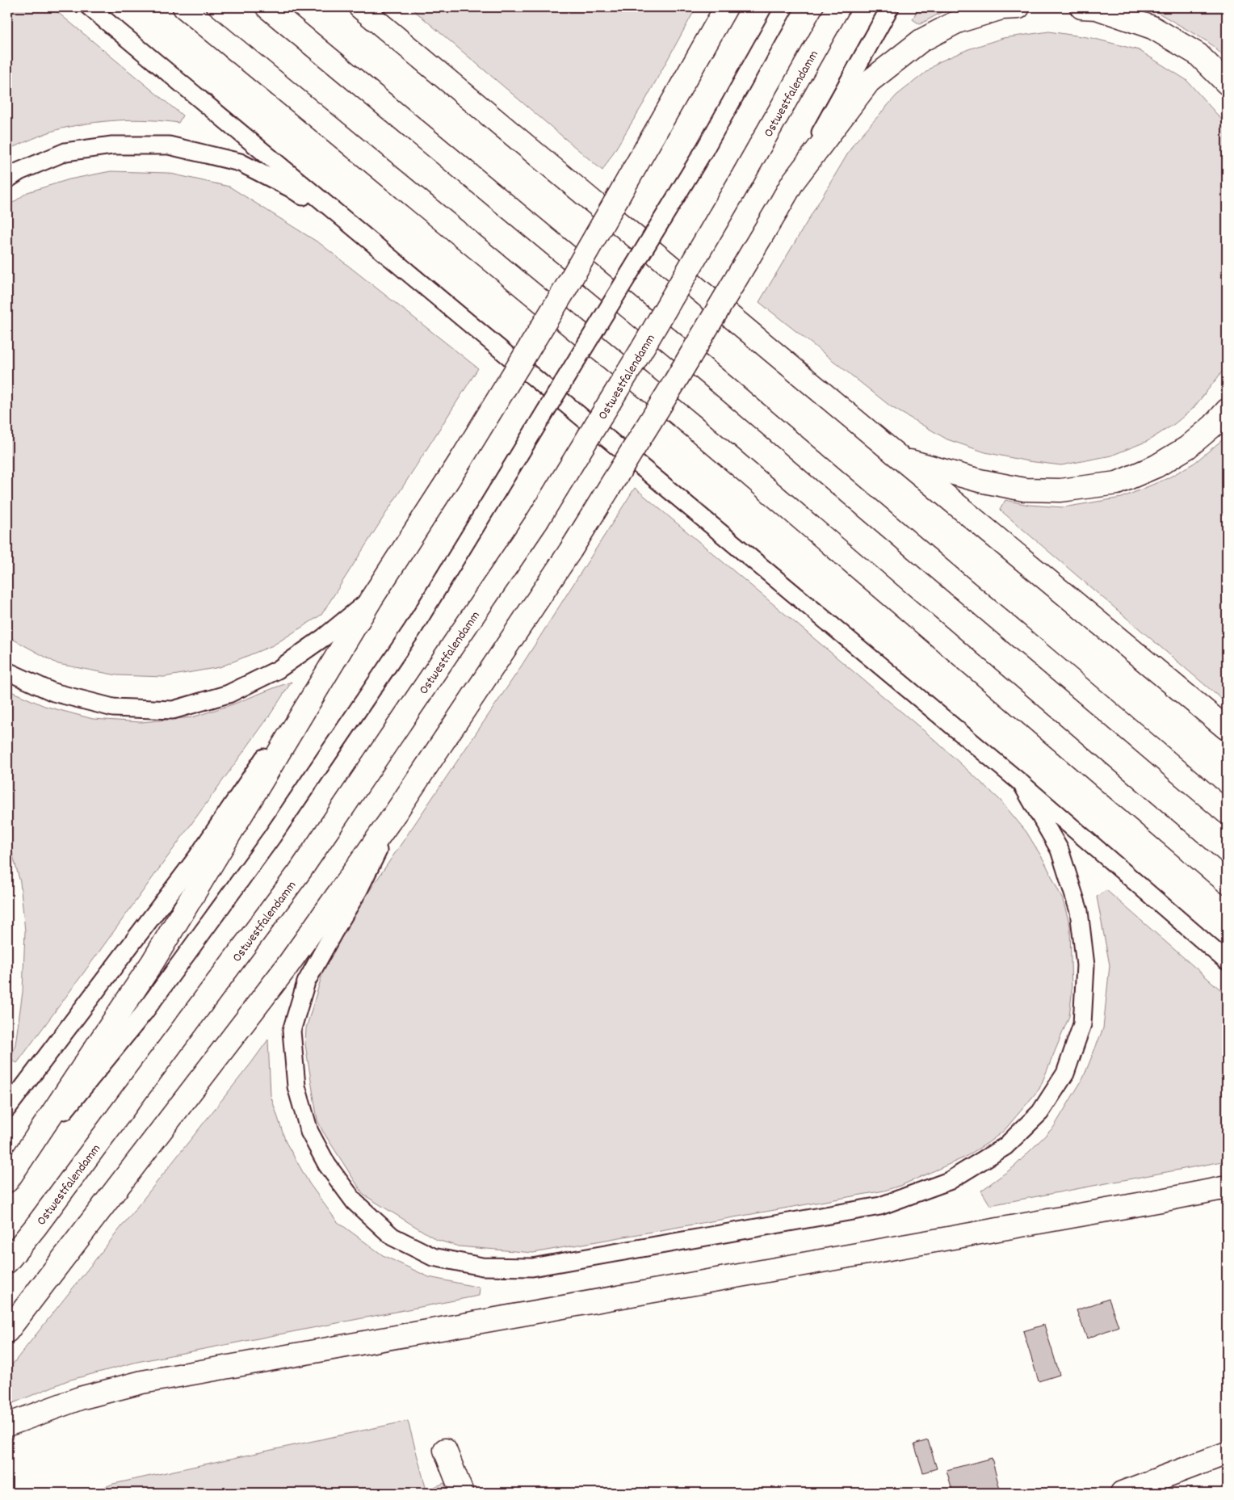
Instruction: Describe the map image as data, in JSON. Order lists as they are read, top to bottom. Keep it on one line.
{"streets":{"main road":["Ostwestfalendamm"]}}
